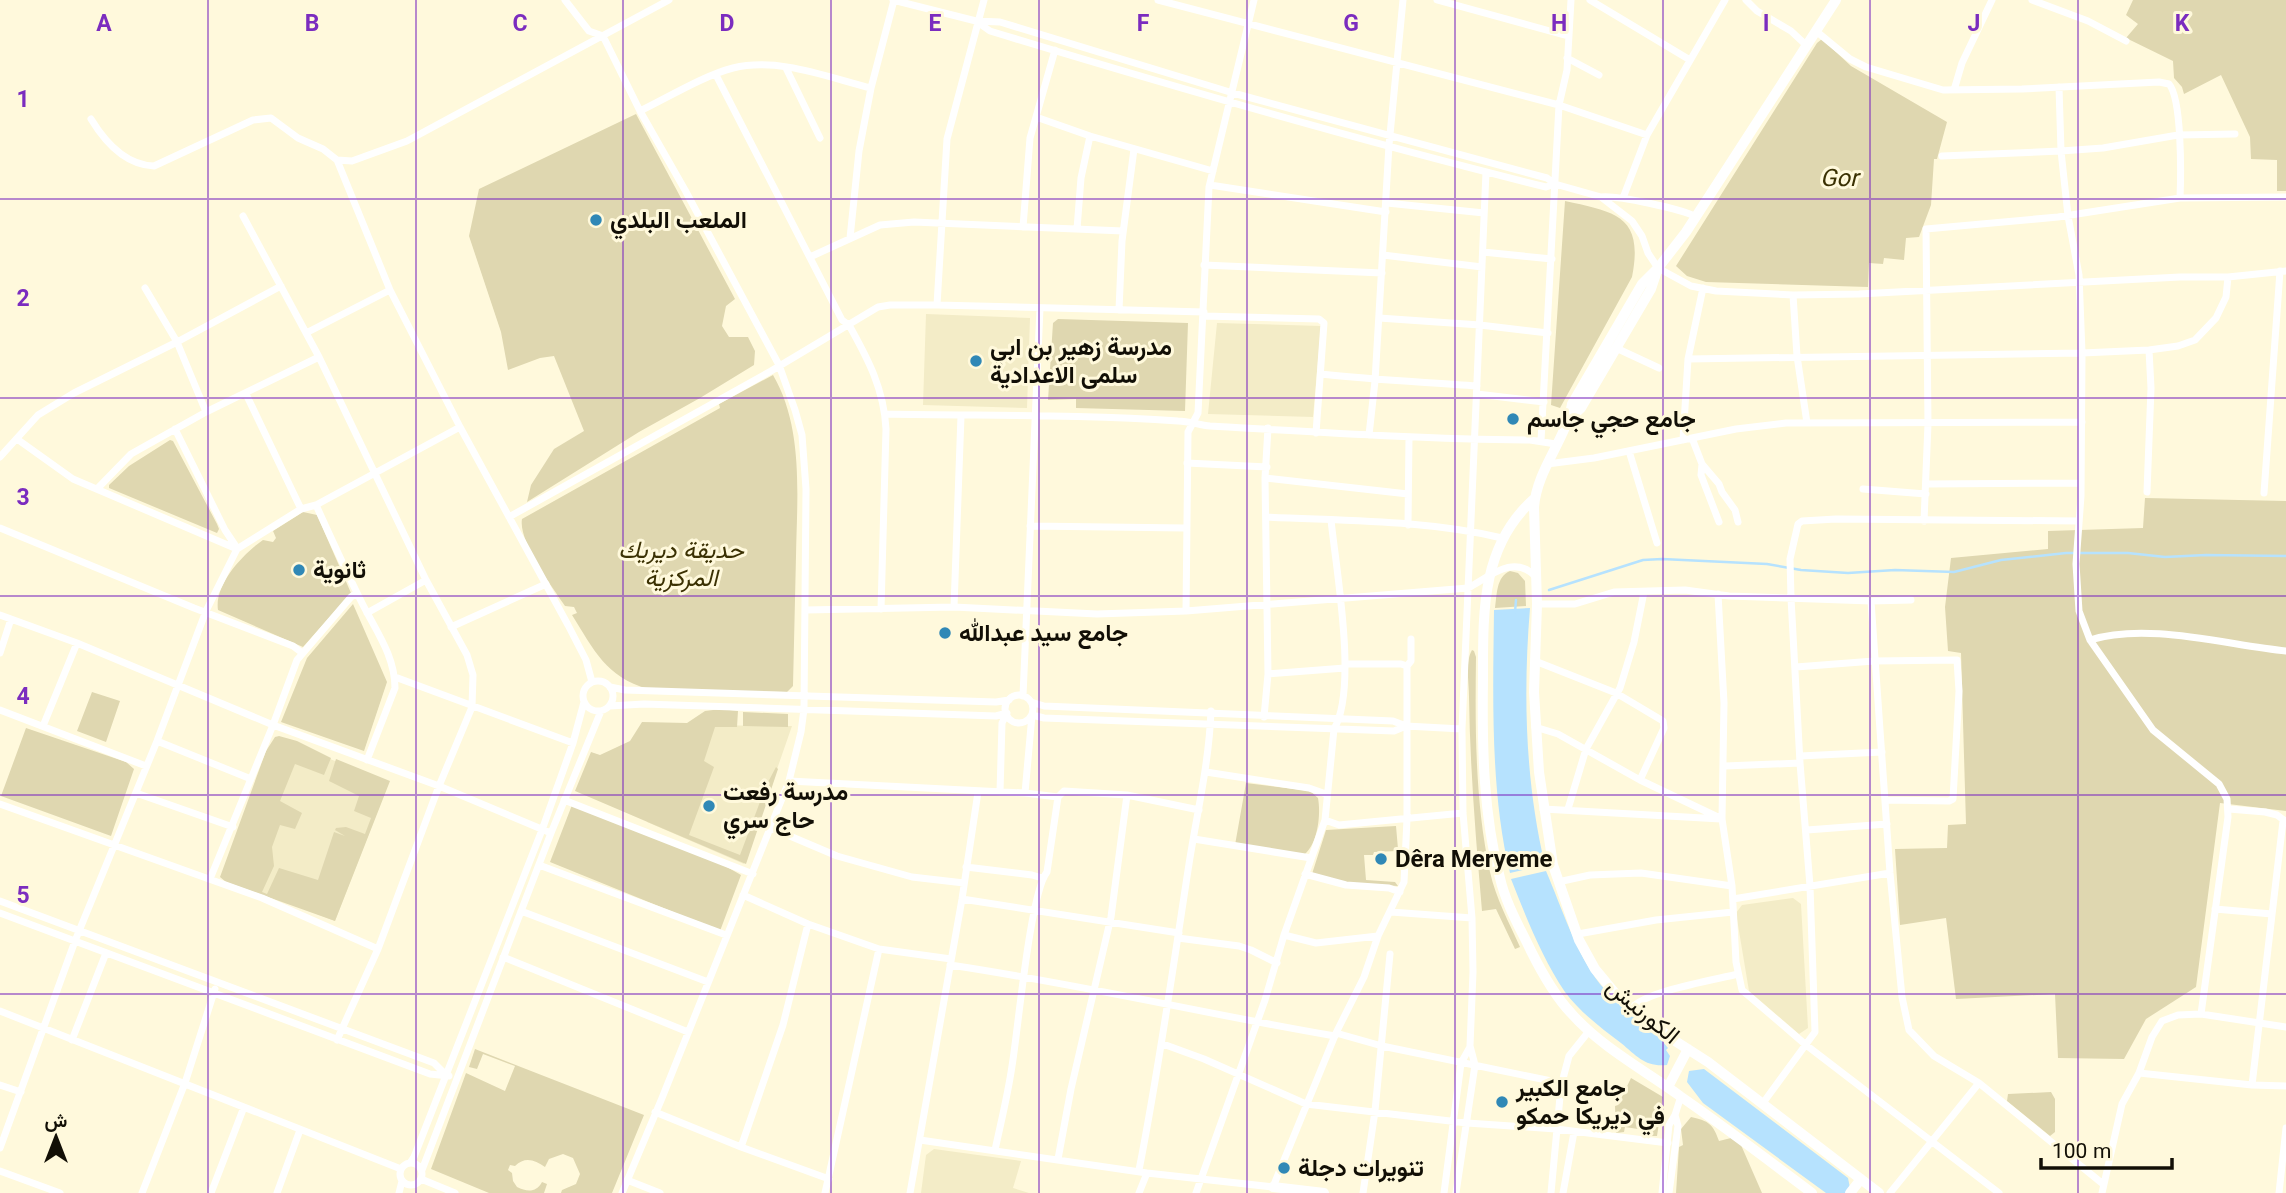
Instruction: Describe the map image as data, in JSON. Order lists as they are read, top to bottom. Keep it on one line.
{"streets":{"main road":["الكورنيش"]},"parks":["Gor","حديقة ديريك المركزية"],"places":["الملعب البلدي","مدرسة زهير بن ابي سلمى الاعدادية","جامع حجي جاسم","ثانوية","جامع سيد عبدالله","مدرسة رفعت حاج سري","Dêra Meryeme","جامع الكبير في ديريكا حمكو","تنويرات دجلة"],"scale_bar":"100 m","north":"top","grid":{"columns":["A","B","C","D","E","F","G","H","I","J","K"],"rows":["1","2","3","4","5"]}}
